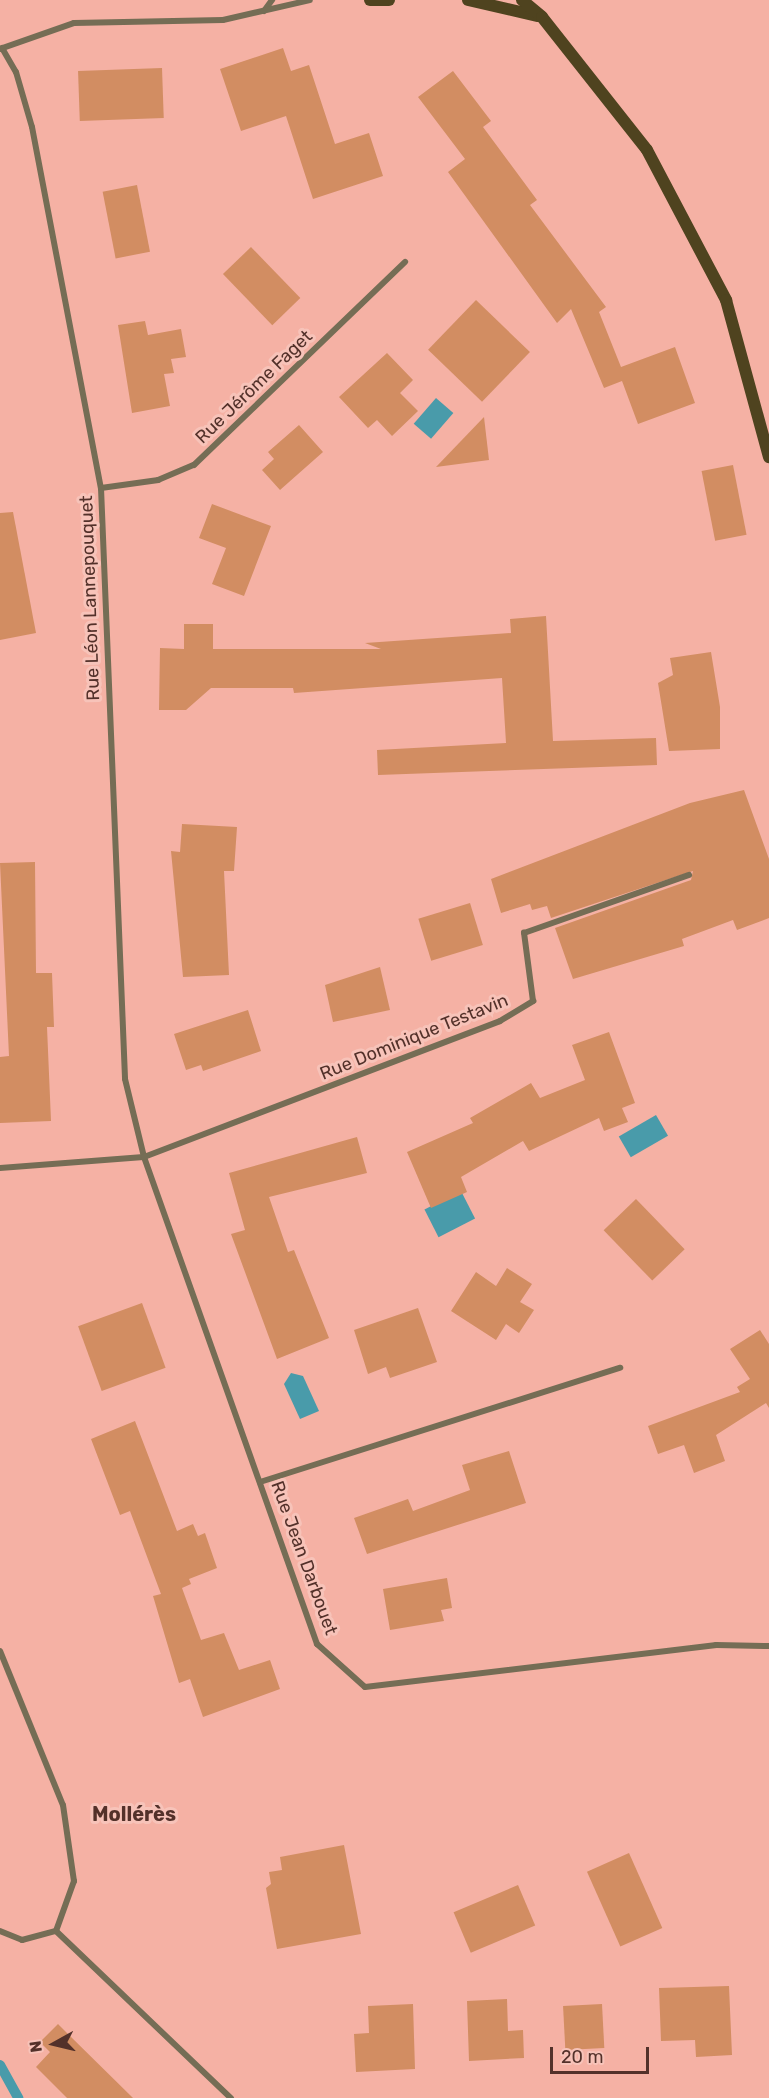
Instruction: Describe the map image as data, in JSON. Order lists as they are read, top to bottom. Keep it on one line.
{"streets":{"street":["Rue Jérôme Faget","Rue Léon Lannepouquet","Rue Dominique Testavin","Rue Jean Darbouet"]},"crossings":[["Rue Jérôme Faget","Rue Léon Lannepouquet"],["Rue Léon Lannepouquet","Rue Dominique Testavin"],["Rue Léon Lannepouquet","Rue Jean Darbouet"],["Rue Dominique Testavin","Rue Jean Darbouet"]],"districts":["Mollérès"],"scale_bar":"20 m","north":"left"}
